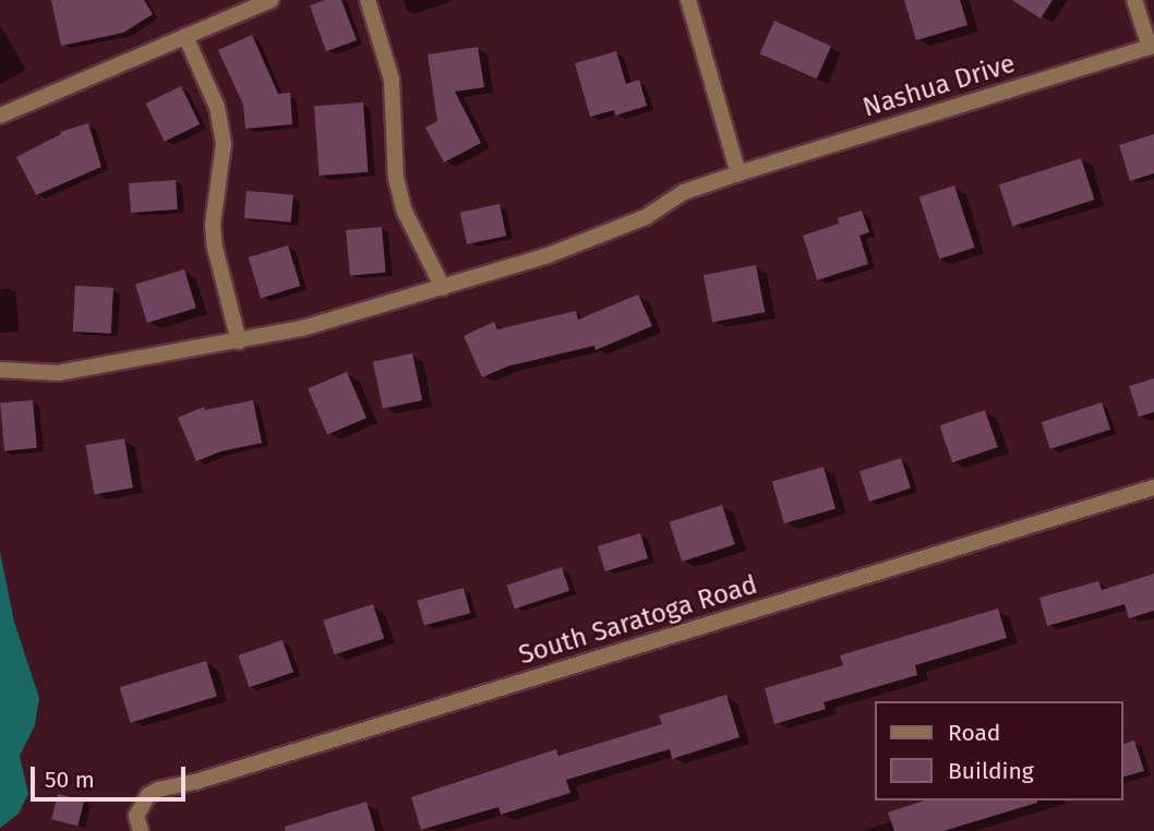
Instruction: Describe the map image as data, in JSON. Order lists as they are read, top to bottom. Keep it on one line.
{"streets":{"street":["Nashua Drive","South Saratoga Road"]},"legend":["Road","Building"],"scale_bar":"50 m"}
